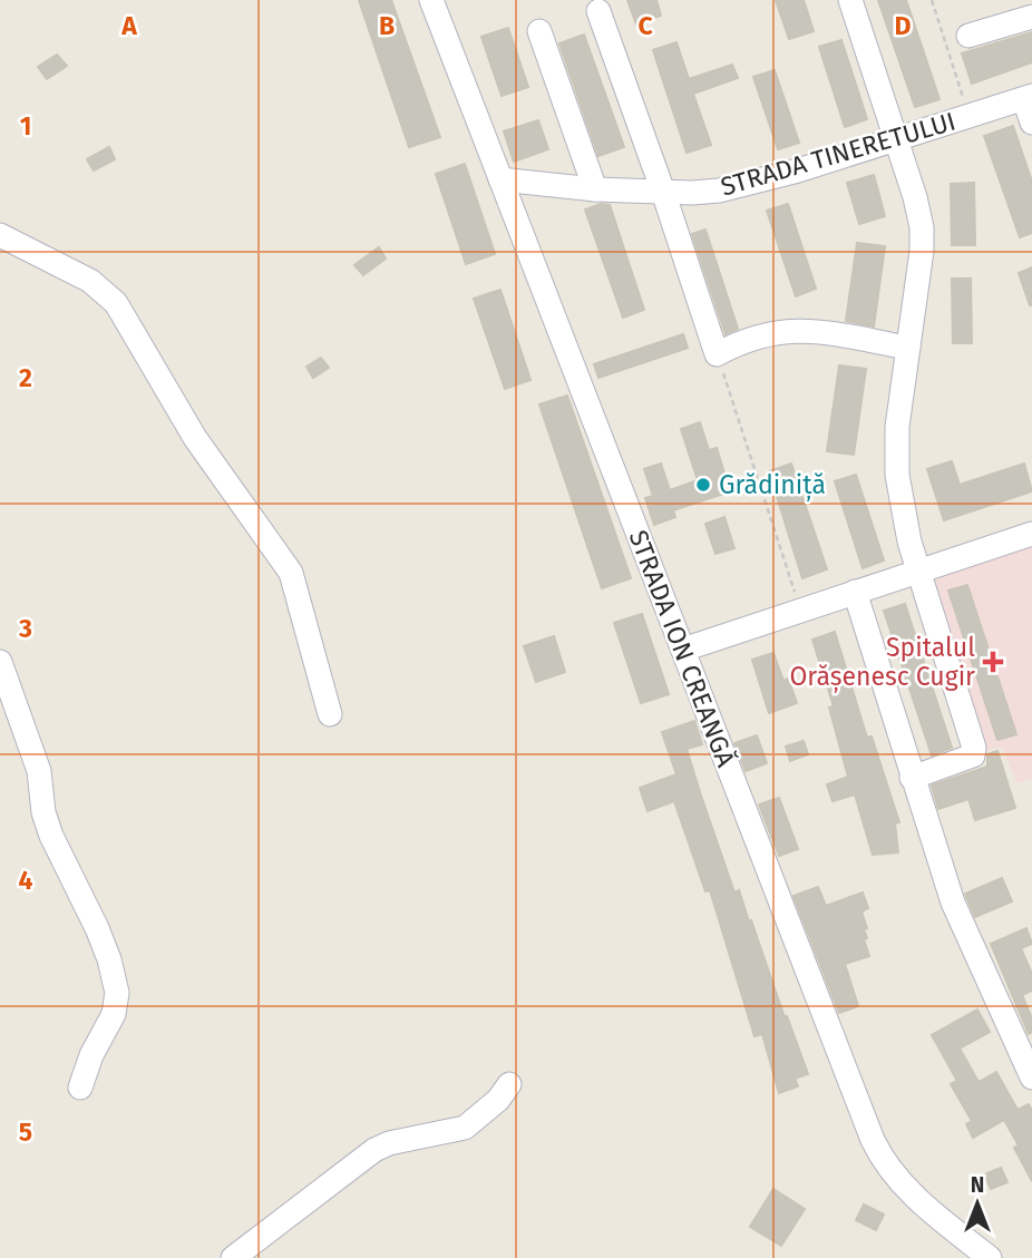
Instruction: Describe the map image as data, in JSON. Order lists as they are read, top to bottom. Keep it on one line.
{"streets":{"street":["STRADA TINERETULUI","STRADA ION CREANGĂ"]},"crossings":[["STRADA TINERETULUI","STRADA ION CREANGĂ"]],"places":{"other":["Grădiniță"],"health":["Spitalul Orășenesc Cugir"]},"north":"top","grid":{"columns":["A","B","C","D"],"rows":["1","2","3","4","5"]}}
